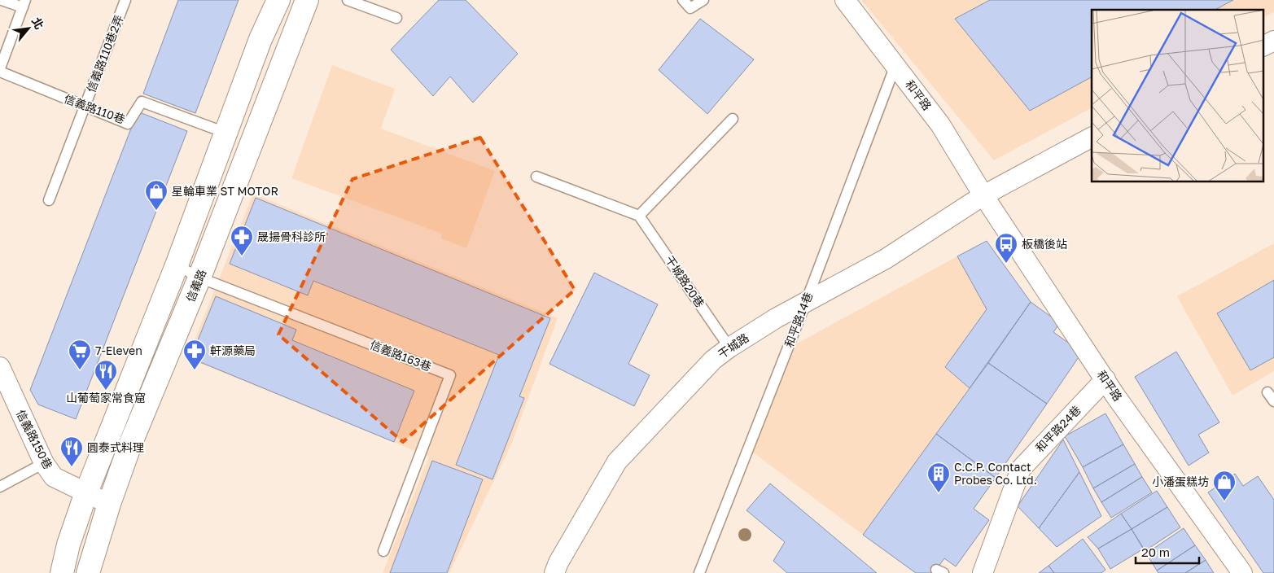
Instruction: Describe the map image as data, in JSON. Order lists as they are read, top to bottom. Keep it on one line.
{"streets":{"street":["和平路","信義路","干城路","和平路24巷","信義路150巷"],"lane":["信義路110巷2弄","信義路110巷","干城路20巷","和平路14巷","信義路163巷"]},"crossings":[["信義路110巷2弄","信義路110巷"],["和平路","和平路14巷"],["和平路","干城路"],["和平路","和平路24巷"],["干城路20巷","干城路"],["信義路","信義路163巷"],["信義路","信義路150巷"],["和平路14巷","干城路"]],"places":{"shop":["星輪車業 ST MOTOR","小潘蛋糕坊"],"pharmacy":["晟揚骨科診所","軒源藥局"],"bus stop":["板橋後站"],"supermarket":["7-Eleven"],"restaurant":["山葡萄家常食窟","圓泰式料理"],"building":["C.C.P. Contact Probes Co. Ltd."]},"scale_bar":"20 m","north":"top right"}
